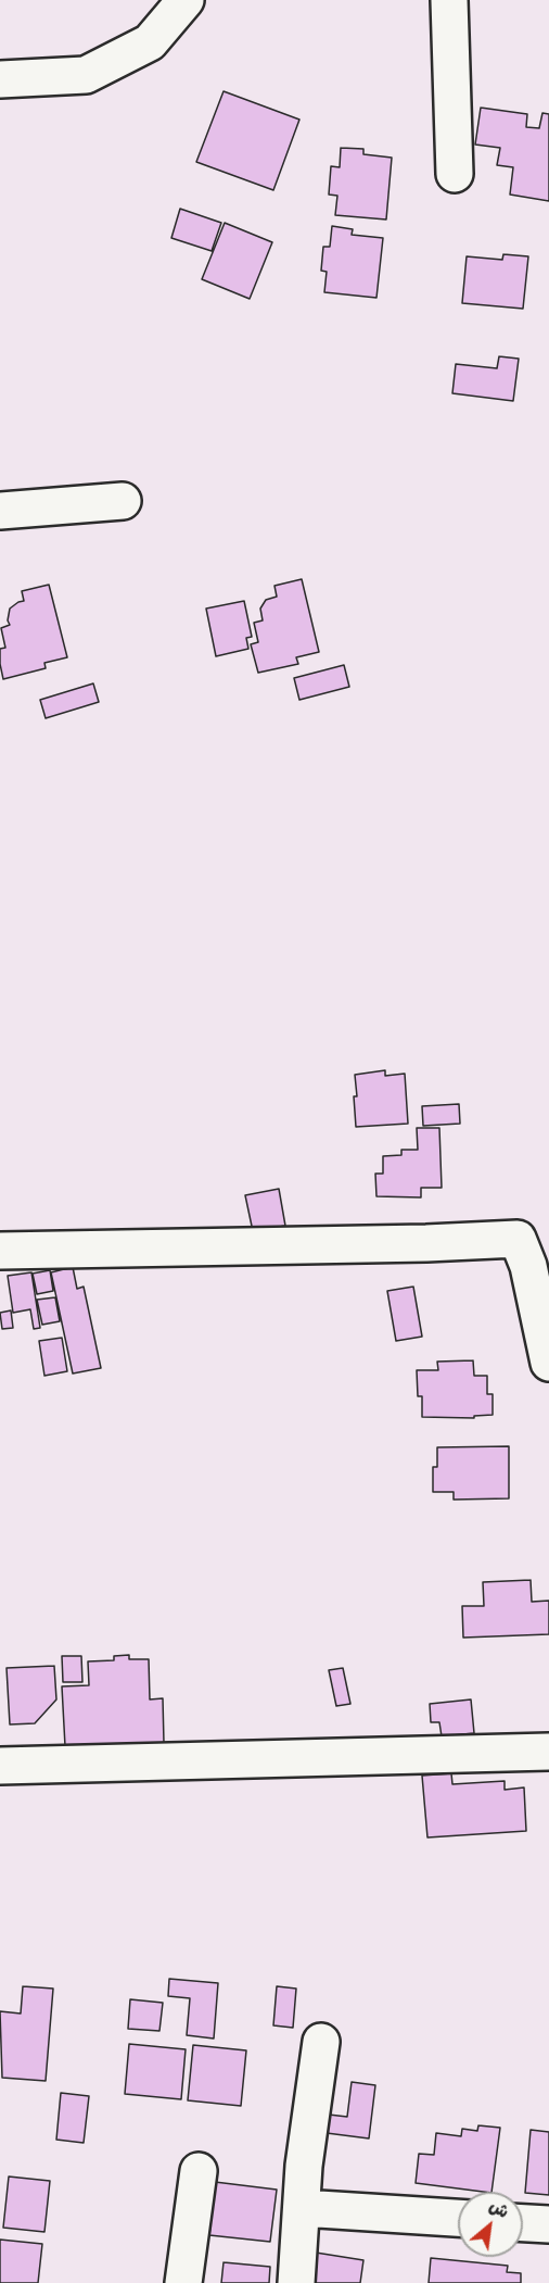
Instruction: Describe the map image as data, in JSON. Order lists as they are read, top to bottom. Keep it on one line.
{"north":"top right"}
